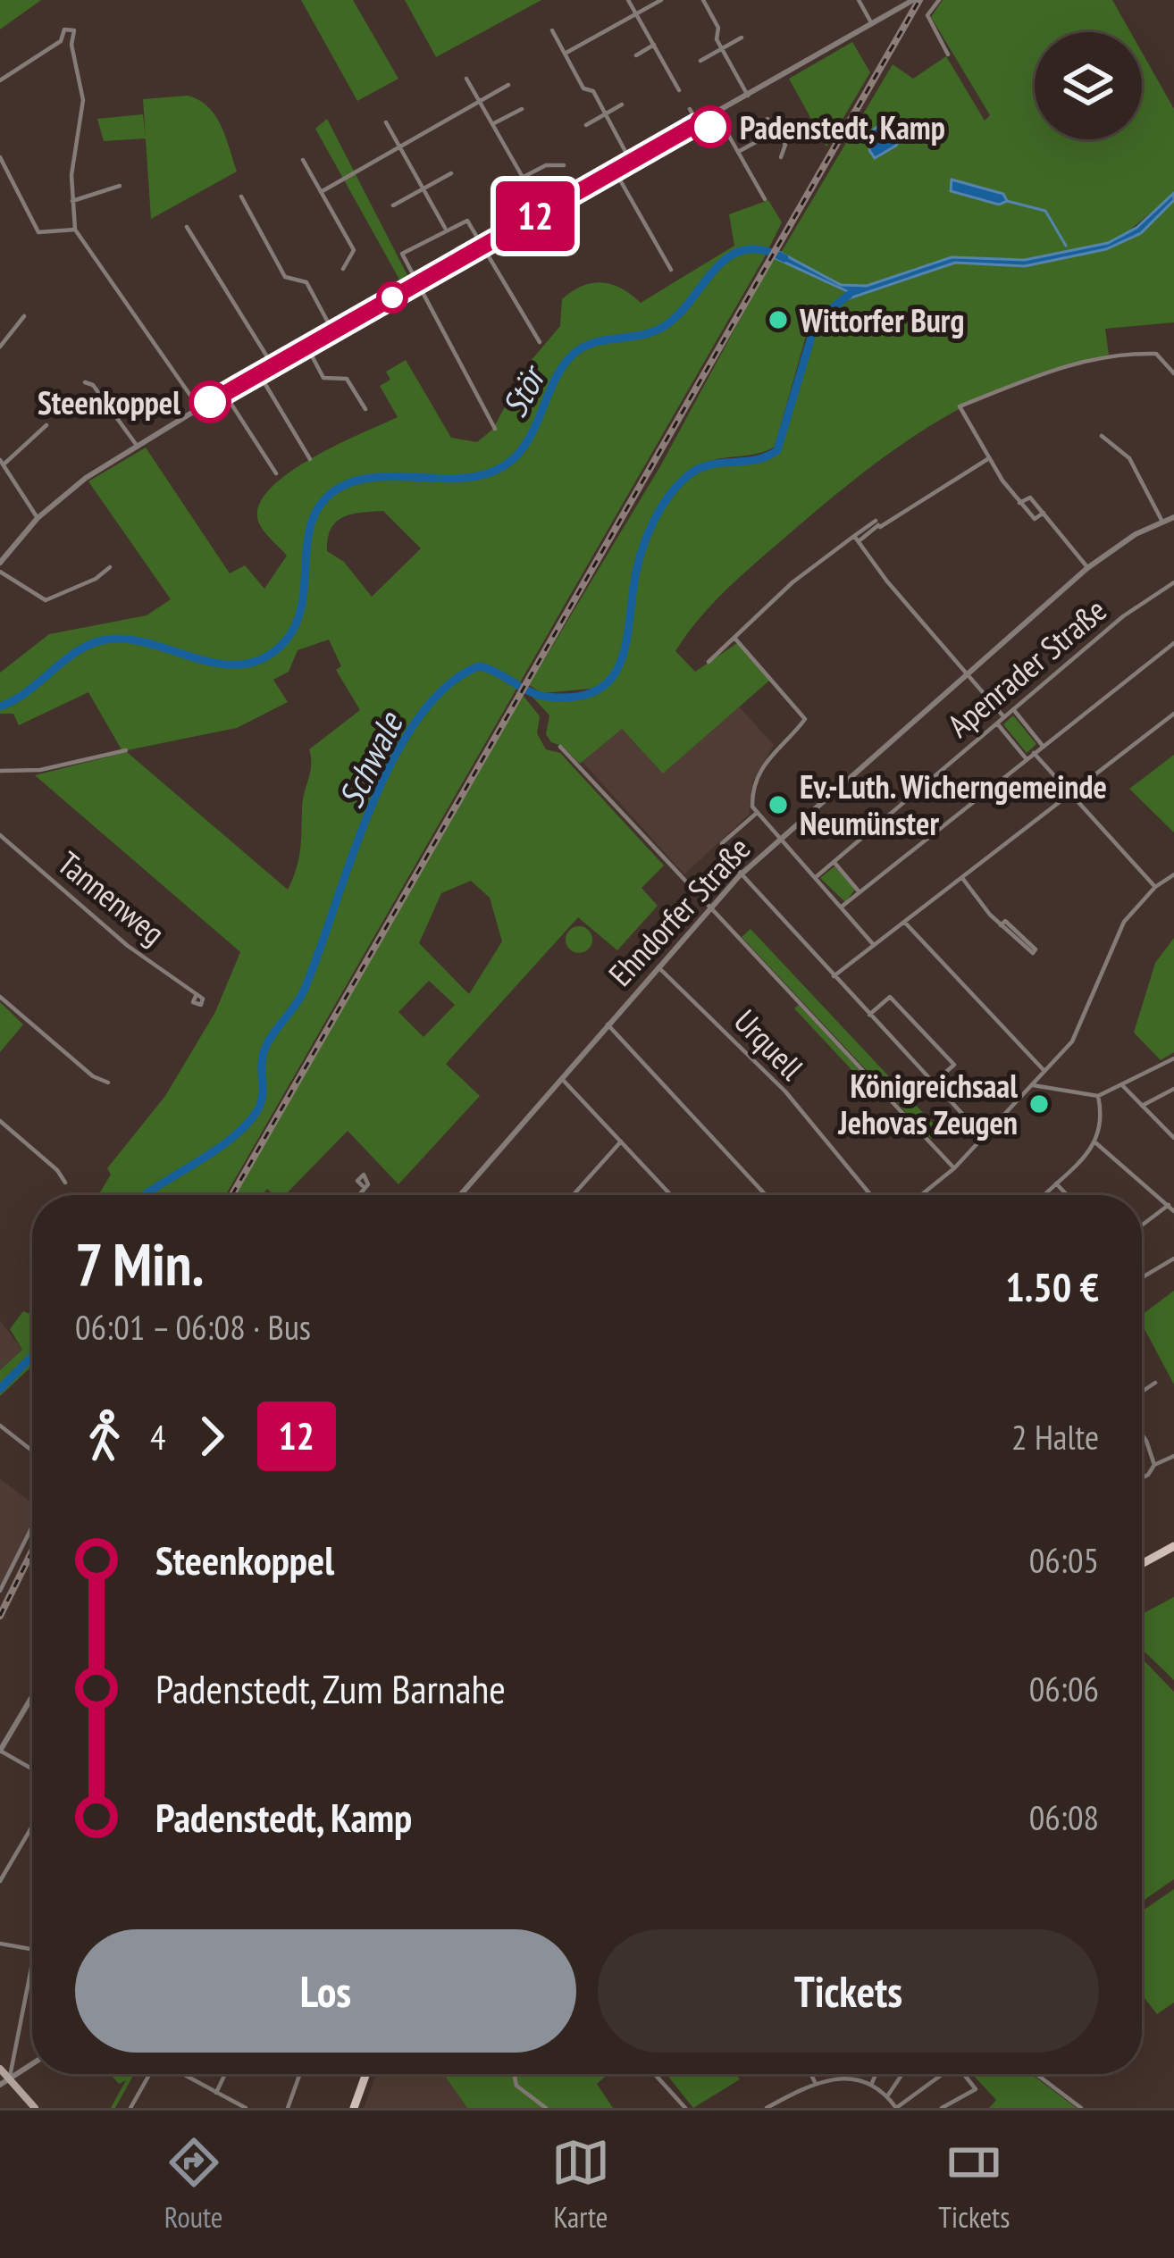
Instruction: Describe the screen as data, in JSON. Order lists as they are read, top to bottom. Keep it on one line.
{"streets":{"street":["Apenrader Straße","Tannenweg","Ehndorfer Straße","Urquell"]},"crossings":[["Ehndorfer Straße","Urquell"]],"water":["Stör","Schwale"],"places":["Padenstedt, Kamp","Wittorfer Burg","Steenkoppel","Ev.-Luth. Wicherngemeinde Neumünster","Königreichsaal Jehovas Zeugen"],"lines":["bus line 12"],"page":{"on_map":"12","heading":["7 Min.","06:01 – 06:08 · Bus","1.50 €"],"legs":["4","12","2 Halte"],"list":[{"name":"Steenkoppel","value":"06:05"},{"name":"Padenstedt, Zum Barnahe","value":"06:06"},{"name":"Padenstedt, Kamp","value":"06:08"}],"buttons":["Los","Tickets"],"tabs":["Route","Karte","Tickets"]}}
